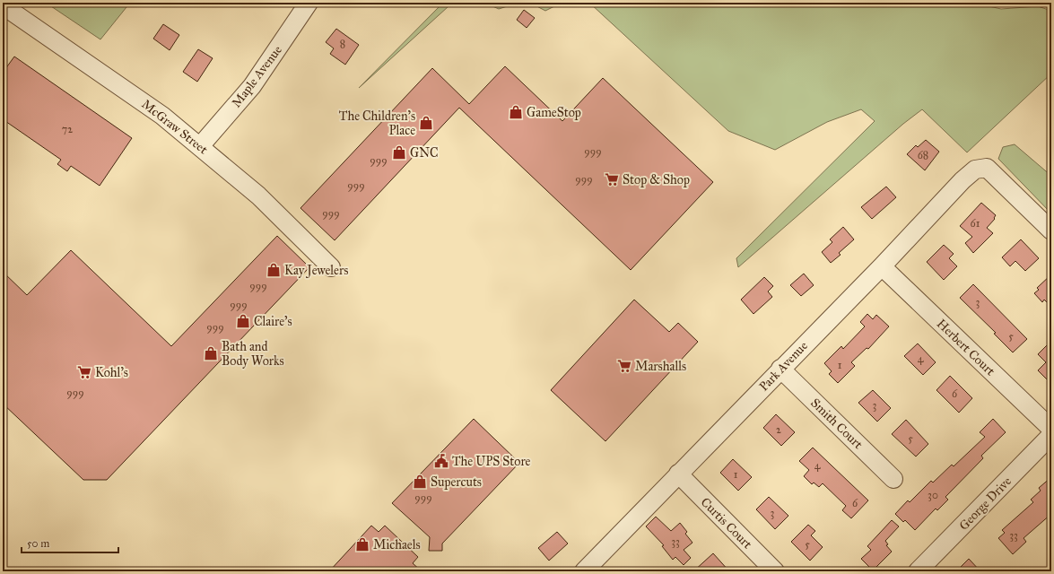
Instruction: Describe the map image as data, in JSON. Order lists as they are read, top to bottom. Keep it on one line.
{"streets":{"street":["Maple Avenue","McGraw Street","Herbert Court","Park Avenue","Smith Court","George Drive","Curtis Court"]},"crossings":[["Maple Avenue","McGraw Street"],["Herbert Court","Park Avenue"],["Park Avenue","Smith Court"],["Park Avenue","Curtis Court"]],"places":{"shop":["GameStop","The Children's Place","GNC","Kay Jewelers","Claire's","Bath and Body Works","Supercuts","Michaels"],"supermarket":["Stop & Shop","Marshalls","Kohl's"],"public building":["The UPS Store"]},"house_numbers":["8","72","999","68","999","999","999","999","61","999","3","999","999","5","4","1","999","6","3","2","5","4","1","30","999","6","3","33","33","5"],"scale_bar":"50 m"}
